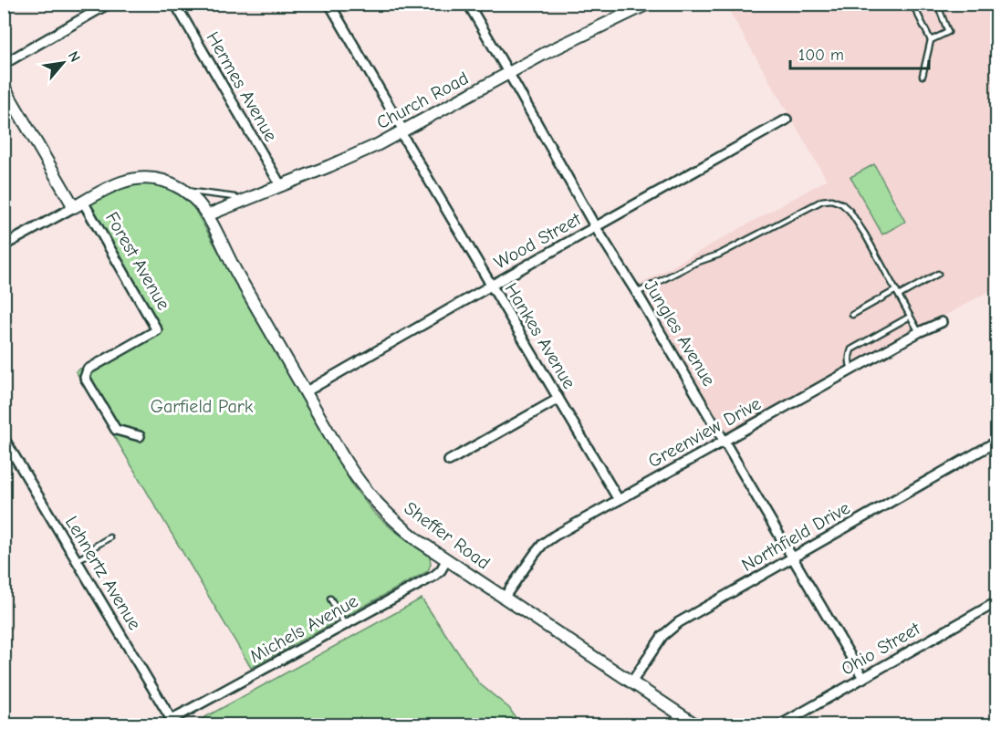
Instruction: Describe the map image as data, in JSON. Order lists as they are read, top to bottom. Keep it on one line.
{"streets":{"street":["Hermes Avenue","Church Road","Wood Street","Forest Avenue","Jungles Avenue","Hankes Avenue","Greenview Drive","Sheffer Road","Northfield Drive","Lehnertz Avenue","Michels Avenue","Ohio Street"]},"crossings":[["Hermes Avenue","Church Road"],["Church Road","Jungles Avenue"],["Church Road","Hankes Avenue"],["Church Road","Sheffer Road"],["Wood Street","Jungles Avenue"],["Wood Street","Hankes Avenue"],["Wood Street","Sheffer Road"],["Jungles Avenue","Greenview Drive"],["Jungles Avenue","Northfield Drive"],["Jungles Avenue","Ohio Street"],["Hankes Avenue","Greenview Drive"],["Greenview Drive","Sheffer Road"],["Sheffer Road","Northfield Drive"],["Sheffer Road","Michels Avenue"],["Lehnertz Avenue","Michels Avenue"]],"parks":["Garfield Park"],"scale_bar":"100 m","north":"top right"}
